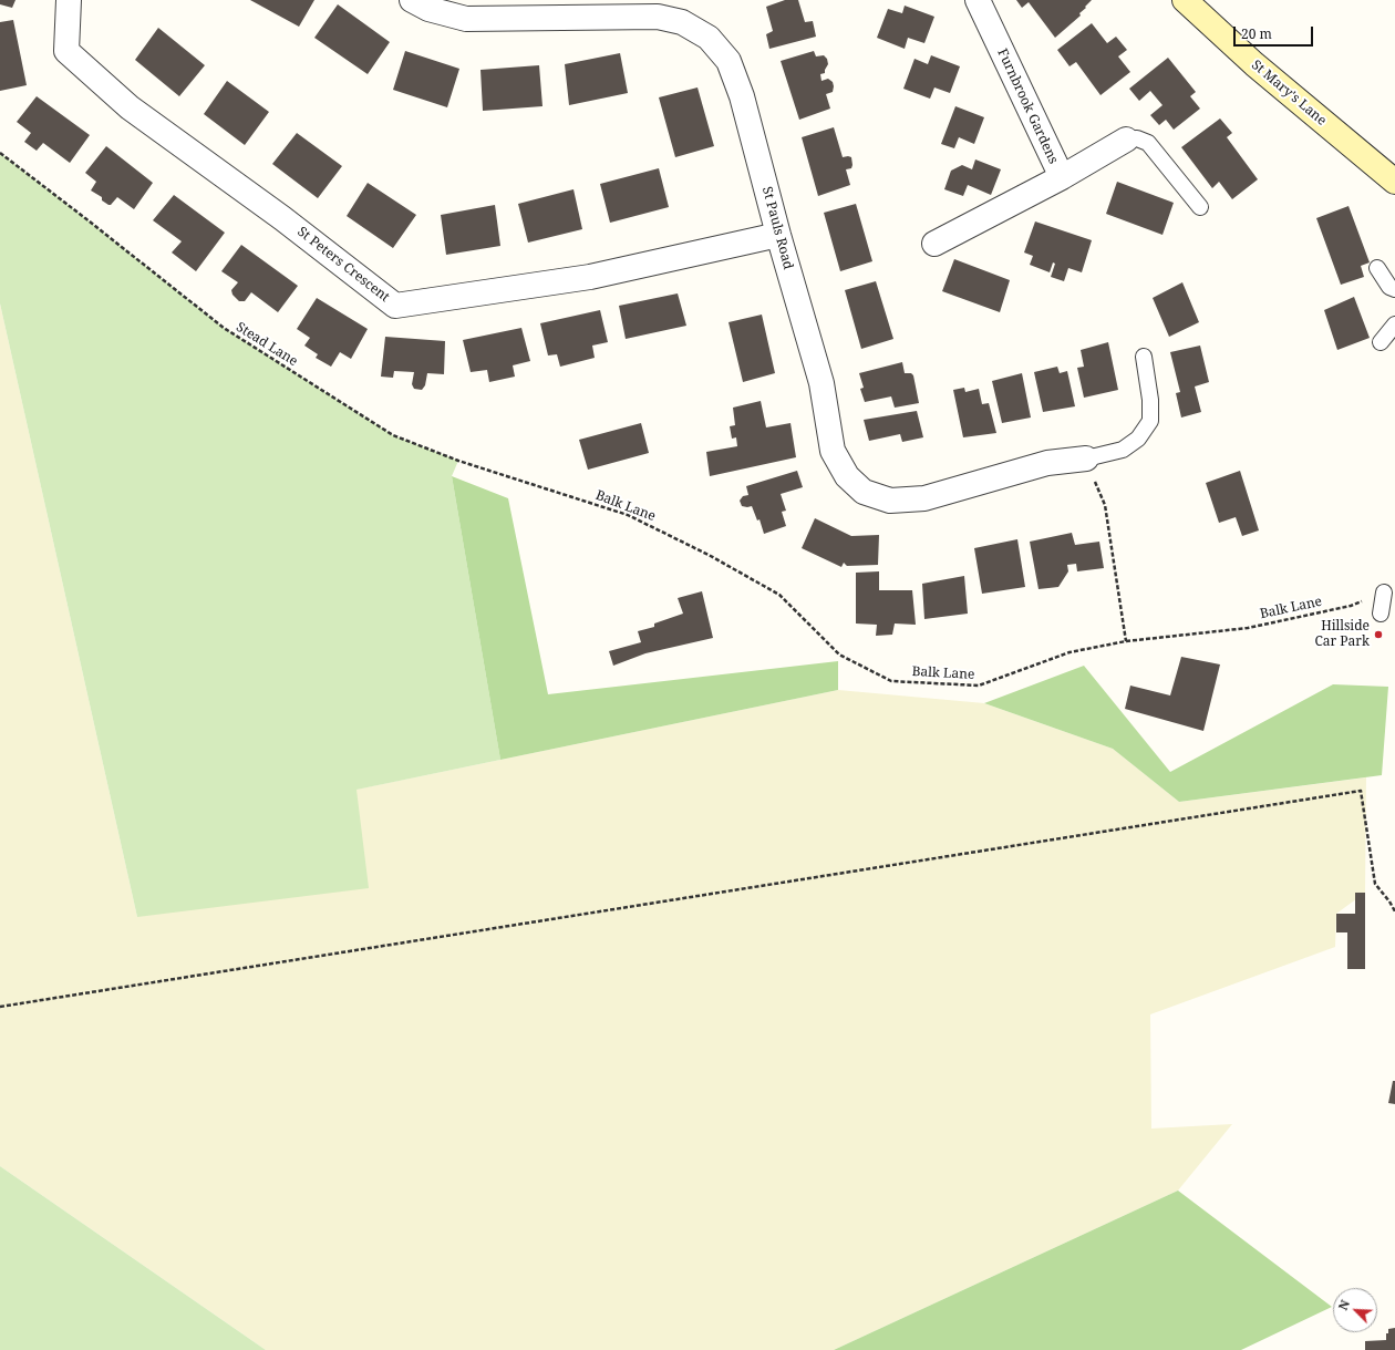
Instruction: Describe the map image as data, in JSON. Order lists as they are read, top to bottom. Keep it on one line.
{"streets":{"street":["St Mary's Lane","Furnbrook Gardens","St Pauls Road","St Peters Crescent"],"path":["Stead Lane","Balk Lane"]},"crossings":[["St Pauls Road","St Peters Crescent"],["Stead Lane","Balk Lane"]],"places":["Hillside Car Park"],"scale_bar":"20 m","north":"top left"}
